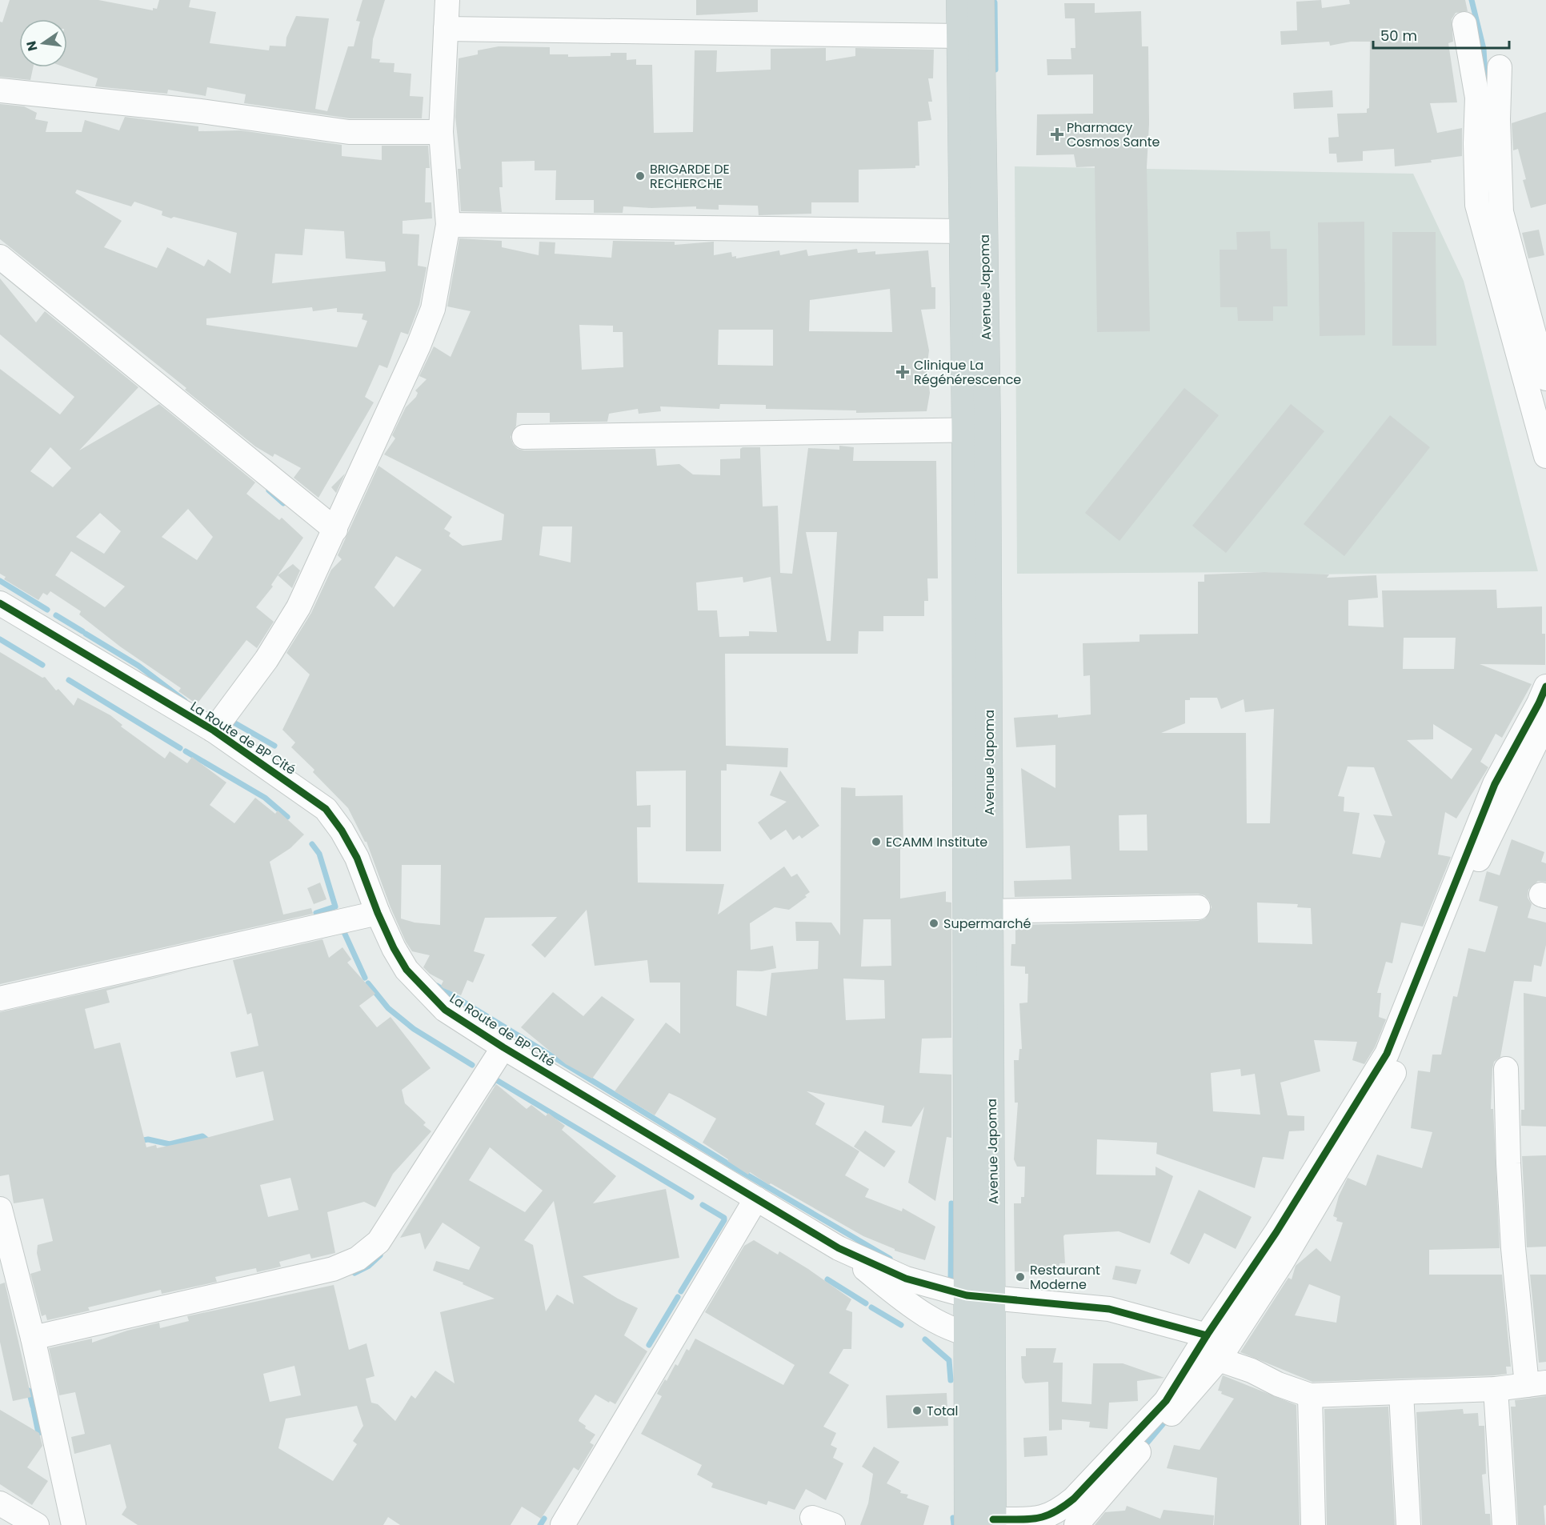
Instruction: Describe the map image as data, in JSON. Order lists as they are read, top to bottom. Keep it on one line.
{"streets":{"main road":["Avenue Japoma"],"street":["La Route de BP Cité"]},"crossings":[["Avenue Japoma","La Route de BP Cité"]],"places":{"health":["Pharmacy Cosmos Sante","Clinique La Régénérescence"],"other":["BRIGARDE DE RECHERCHE","ECAMM Institute","Supermarché","Restaurant Moderne","Total"]},"scale_bar":"50 m","north":"left"}
